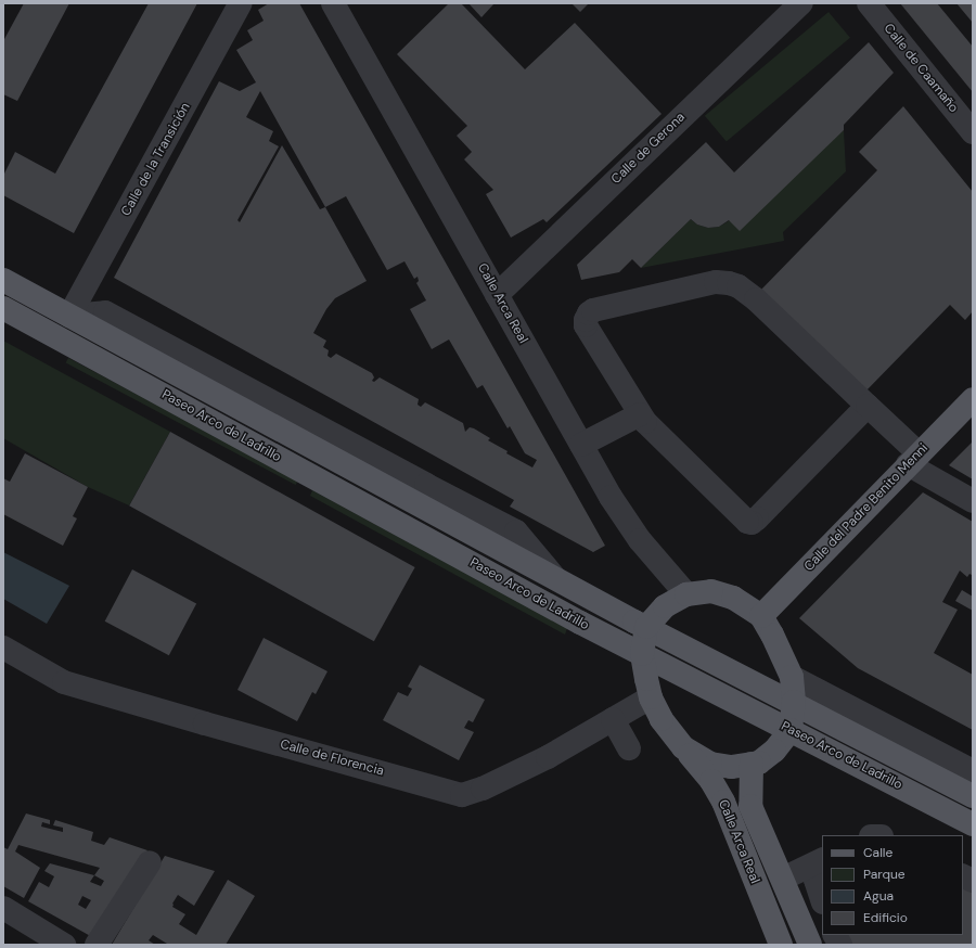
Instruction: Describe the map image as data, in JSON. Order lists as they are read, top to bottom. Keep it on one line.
{"streets":{"main road":["Calle Arca Real","Paseo Arco de Ladrillo","Calle del Padre Benito Menni"],"street":["Calle de Caamaño","Calle de Gerona","Calle de la Transición","Calle de Florencia"]},"crossings":[["Calle de Gerona","Calle Arca Real"],["Calle de la Transición","Paseo Arco de Ladrillo"],["Calle Arca Real","Paseo Arco de Ladrillo"],["Calle Arca Real","Calle de Florencia"]],"legend":["Calle","Parque","Agua","Edificio"]}
